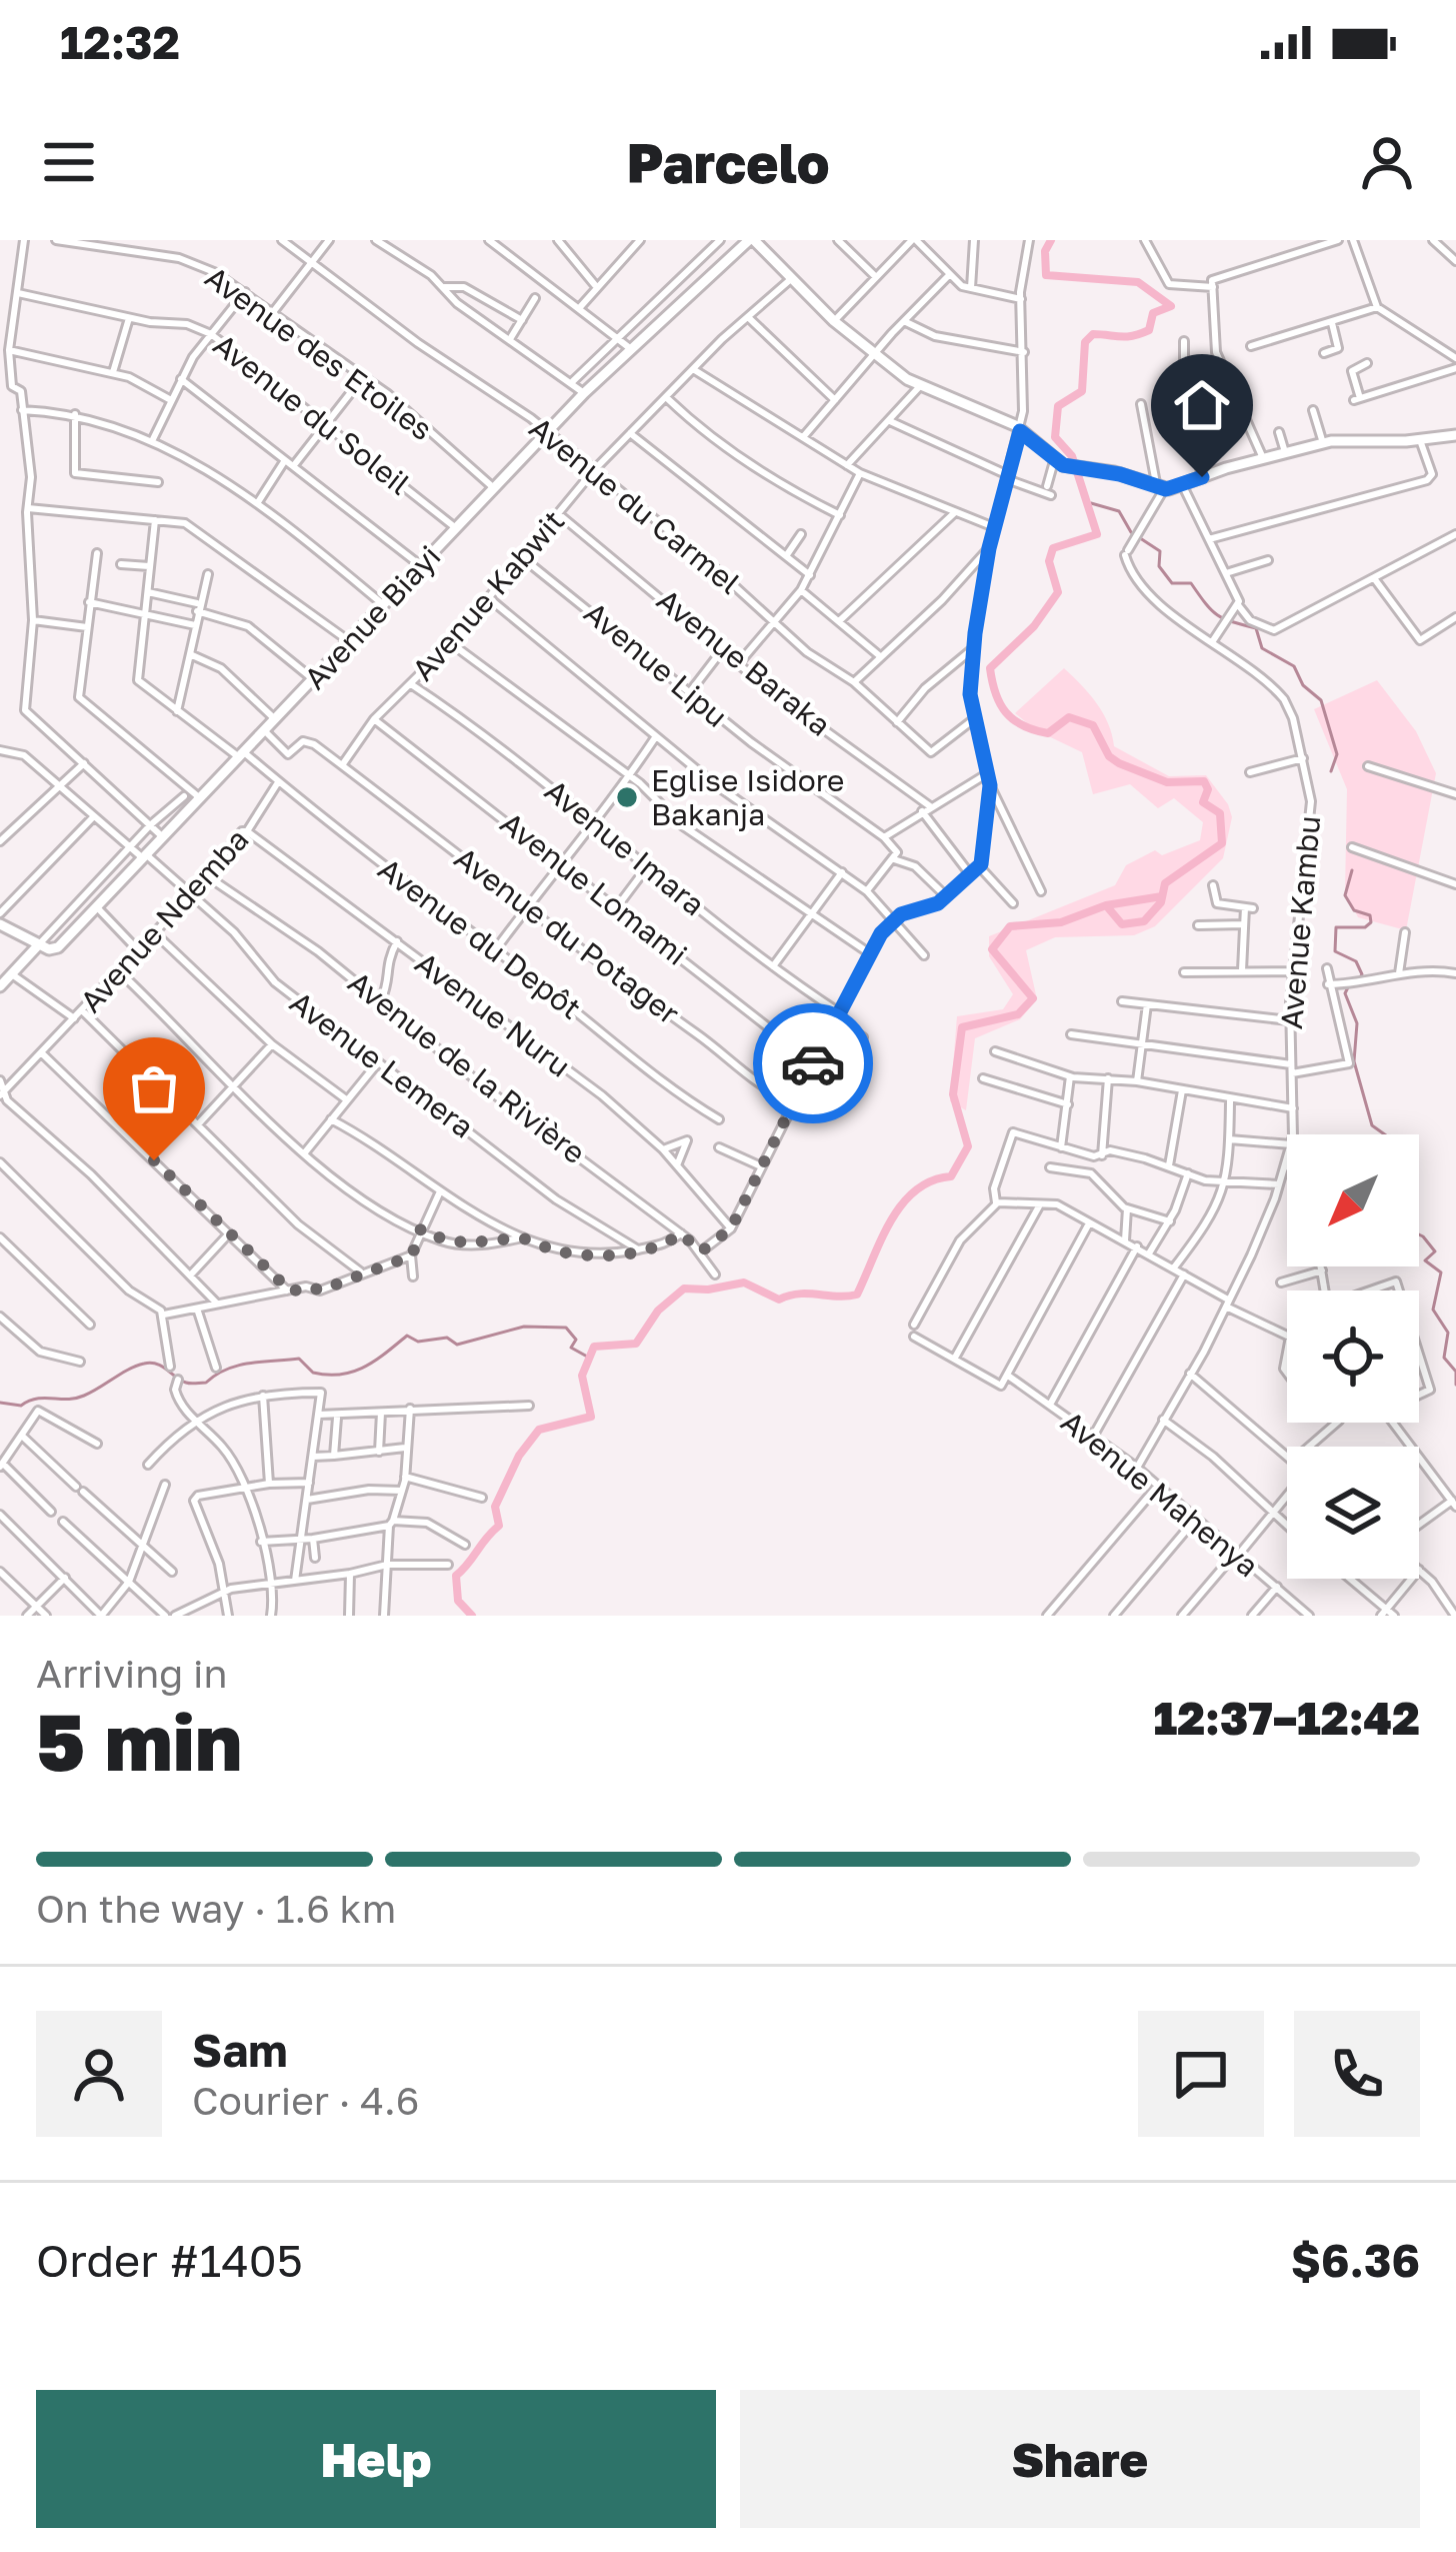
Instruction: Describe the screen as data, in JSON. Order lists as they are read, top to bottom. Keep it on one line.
{"streets":{"street":["Avenue des Etoiles","Avenue du Soleil","Avenue du Carmel","Avenue Kabwit","Avenue Biayi","Avenue Baraka","Avenue Lipu","Avenue Imara","Avenue Lomami","Avenue Ndemba","Avenue Kambu","Avenue du Potager","Avenue du Depôt","Avenue Nuru","Avenue Lemera","Avenue de la Rivière","Avenue Mahenya"]},"crossings":[["Avenue des Etoiles","Avenue Biayi"],["Avenue du Soleil","Avenue Biayi"],["Avenue du Carmel","Avenue Kabwit"],["Avenue du Carmel","Avenue Biayi"],["Avenue Kabwit","Avenue Baraka"],["Avenue Kabwit","Avenue Lipu"],["Avenue Kabwit","Avenue Imara"],["Avenue Kabwit","Avenue Lomami"],["Avenue Kabwit","Avenue du Potager"],["Avenue Biayi","Avenue du Depôt"],["Avenue Biayi","Avenue Lemera"],["Avenue Ndemba","Avenue du Depôt"],["Avenue Ndemba","Avenue Nuru"],["Avenue Ndemba","Avenue Lemera"],["Avenue Ndemba","Avenue de la Rivière"]],"places":["Eglise Isidore Bakanja"],"north":"bottom left","page":{"status":"12:32","header":"Parcelo","heading":["5 min","Arriving in","12:37–12:42"],"panel":["Sam","Courier · 4.6","Order #1405","$6.36"],"bar":"On the way · 1.6 km","buttons":["Help","Share"]}}
